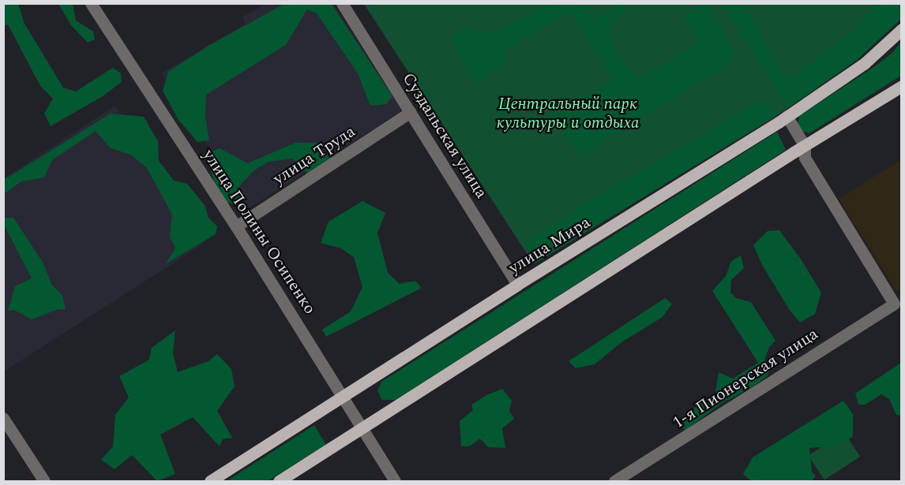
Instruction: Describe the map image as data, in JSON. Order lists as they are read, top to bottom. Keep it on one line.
{"streets":{"main road":["улица Мира"],"street":["Суздальская улица","улица Труда","улица Полины Осипенко","1-я Пионерская улица"]},"crossings":[["Суздальская улица","улица Труда"],["Суздальская улица","улица Мира"],["улица Труда","улица Полины Осипенко"],["улица Полины Осипенко","улица Мира"]],"parks":["Центральный парк культуры и отдыха"]}
